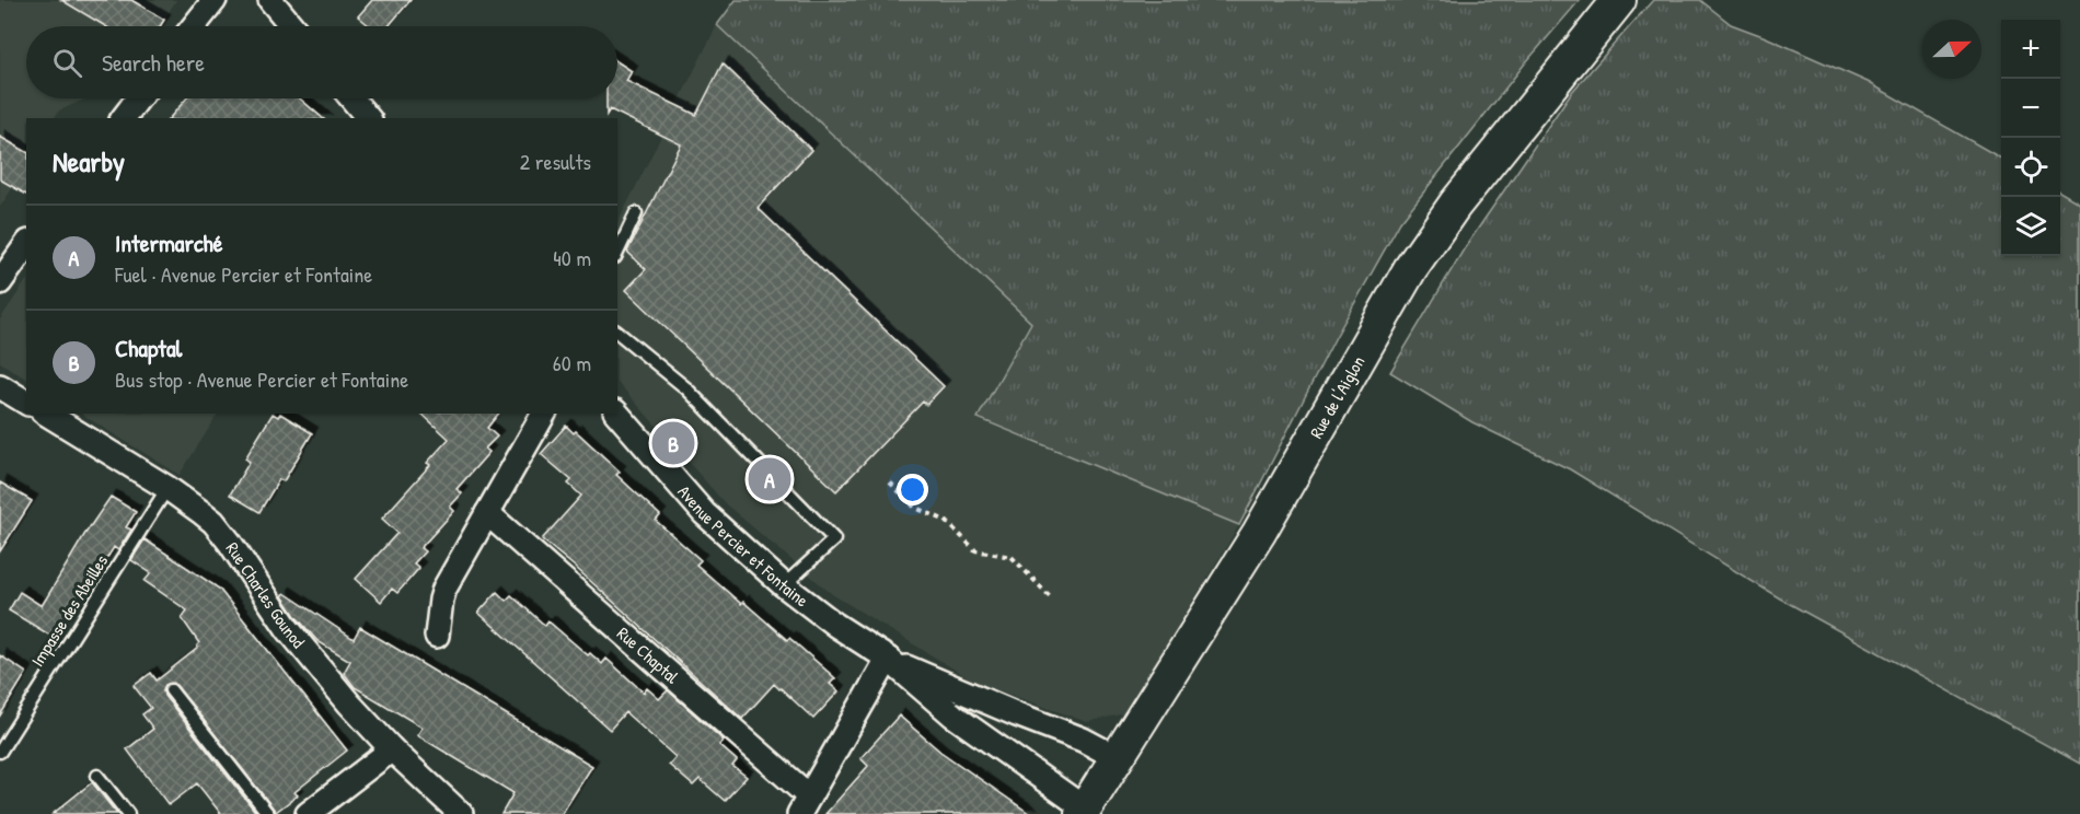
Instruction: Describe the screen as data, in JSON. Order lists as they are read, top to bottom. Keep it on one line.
{"streets":{"main road":["Rue de l'Aiglon"],"street":["Avenue Percier et Fontaine","Rue Charles Gounod","Rue Chaptal"],"lane":["Impasse des Abeilles"]},"crossings":[["Rue de l'Aiglon","Avenue Percier et Fontaine"],["Avenue Percier et Fontaine","Rue Chaptal"],["Rue Charles Gounod","Impasse des Abeilles"]],"north":"right","page":{"map_buttons":["+","−"],"search":"Search here","heading":["Nearby","2 results"],"list":[{"mark":"A","name":"Intermarché","note":"Fuel · Avenue Percier et Fontaine","value":"40 m"},{"mark":"B","name":"Chaptal","note":"Bus stop · Avenue Percier et Fontaine","value":"60 m"}],"pins":["B","A"]}}
